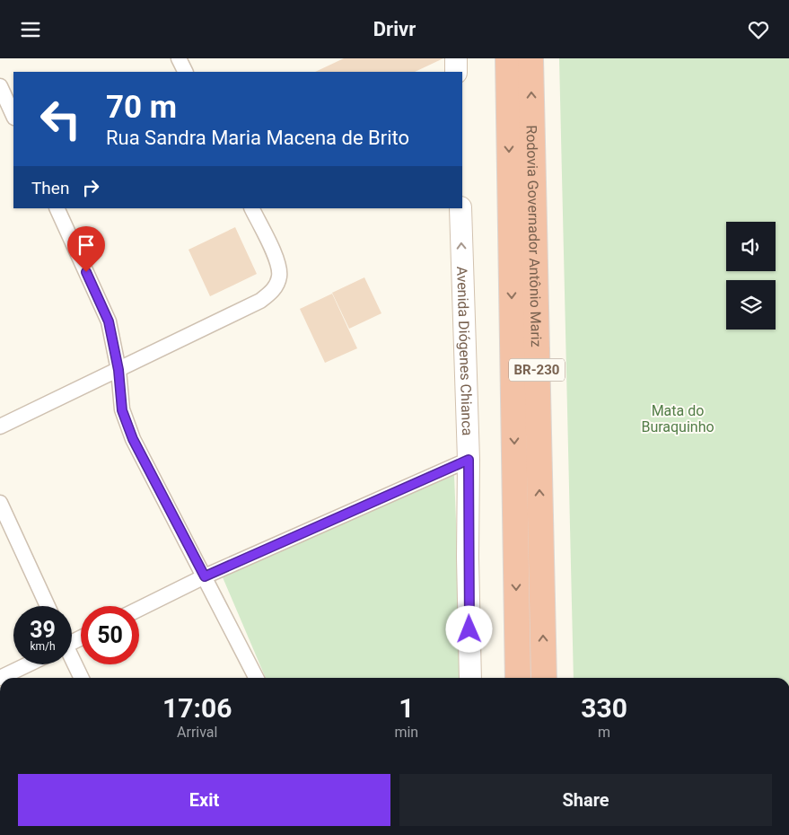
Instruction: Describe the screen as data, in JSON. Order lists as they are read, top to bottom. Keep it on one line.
{"streets":{"highway":["Rodovia Governador Antônio Mariz","BR-230"],"main road":["Avenida Diógenes Chianca"]},"one_way":["Avenida Diógenes Chianca"],"parks":["Mata do Buraquinho"],"page":{"header":"Drivr","turn":["70 m","Rua Sandra Maria Macena de Brito"],"then":"Then","speed":"39 km/h","limit":"50","eta":["17:06","Arrival","1","min","330","m"],"buttons":["Exit","Share"]}}
